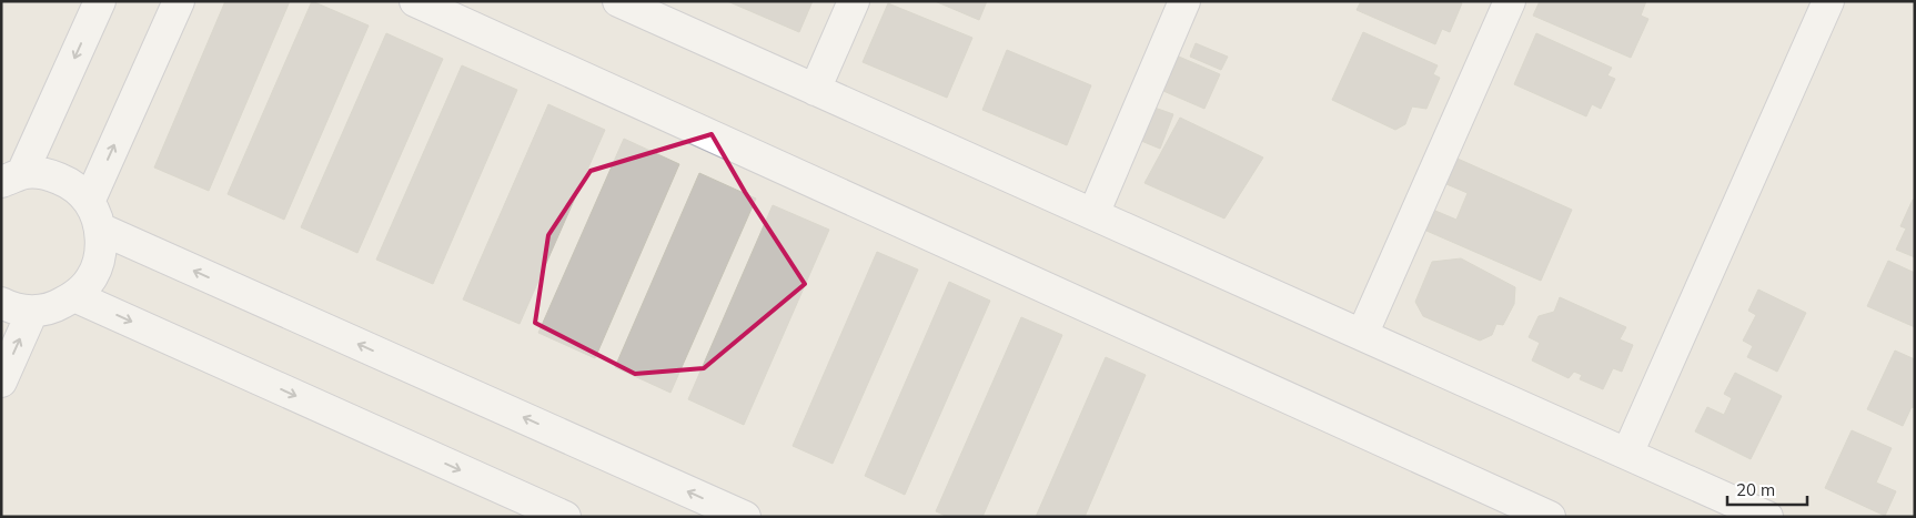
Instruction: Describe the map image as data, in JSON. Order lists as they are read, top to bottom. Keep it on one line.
{"scale_bar":"20 m"}
